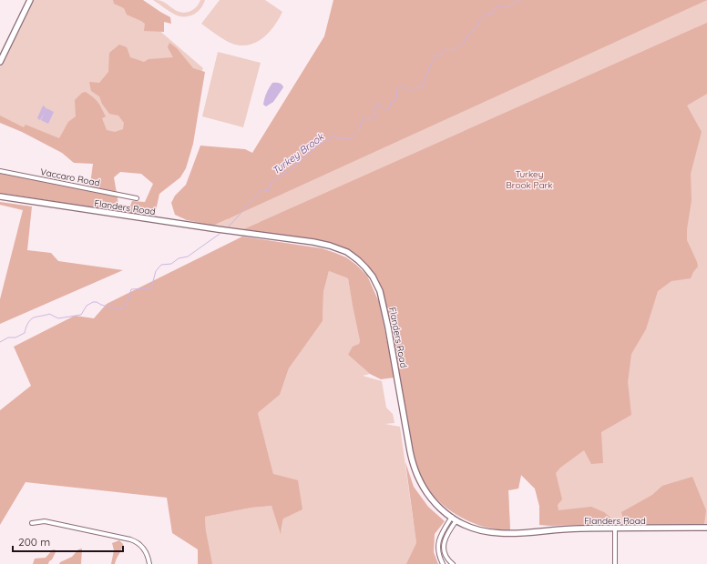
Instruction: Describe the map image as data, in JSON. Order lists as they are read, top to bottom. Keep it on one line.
{"streets":{"main road":["Flanders Road"],"street":["Vaccaro Road"]},"water":["Turkey Brook"],"parks":["Turkey Brook Park"],"scale_bar":"200 m"}
